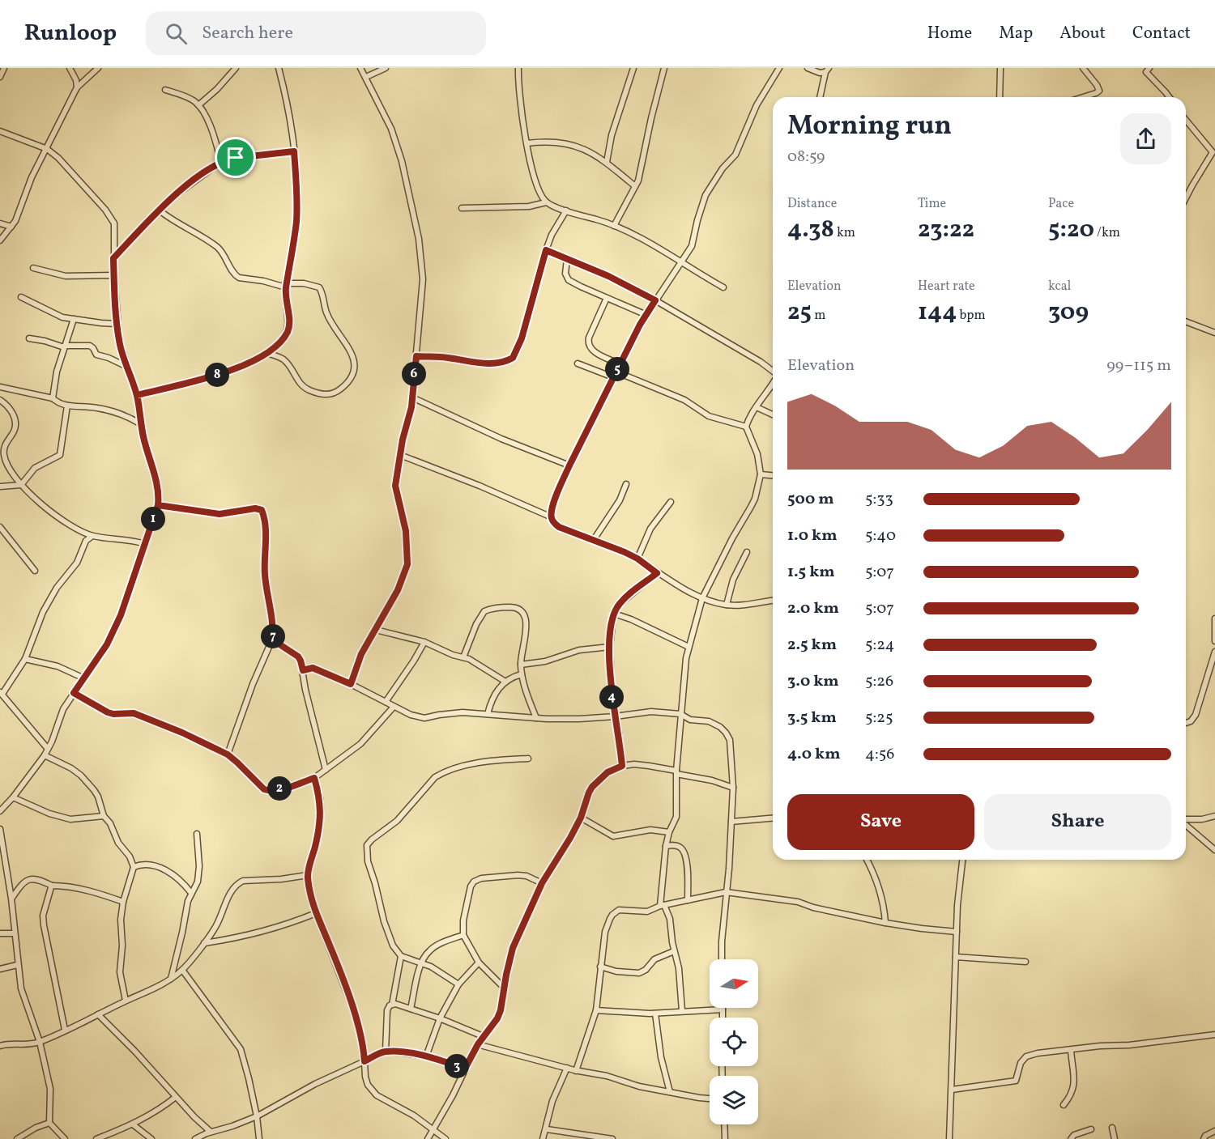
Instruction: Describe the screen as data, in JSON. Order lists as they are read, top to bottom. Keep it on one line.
{"north":"right","page":{"header":"Runloop","search":"Search here","nav":["Home","Map","About","Contact"],"heading":["Morning run","08:59"],"stats":[["Distance","4.38 km"],["Time","23:22"],["Pace","5:20 /km"],["Elevation","25 m"],["Heart rate","144 bpm"],["kcal","309"]],"chart":["Elevation","99–115 m"],"pins":["5","6","8","1","7","4","2","3"],"list":[{"name":"500 m","note":"5:33"},{"name":"1.0 km","note":"5:40"},{"name":"1.5 km","note":"5:07"},{"name":"2.0 km","note":"5:07"},{"name":"2.5 km","note":"5:24"},{"name":"3.0 km","note":"5:26"},{"name":"3.5 km","note":"5:25"},{"name":"4.0 km","note":"4:56"}],"buttons":["Save","Share"]}}
